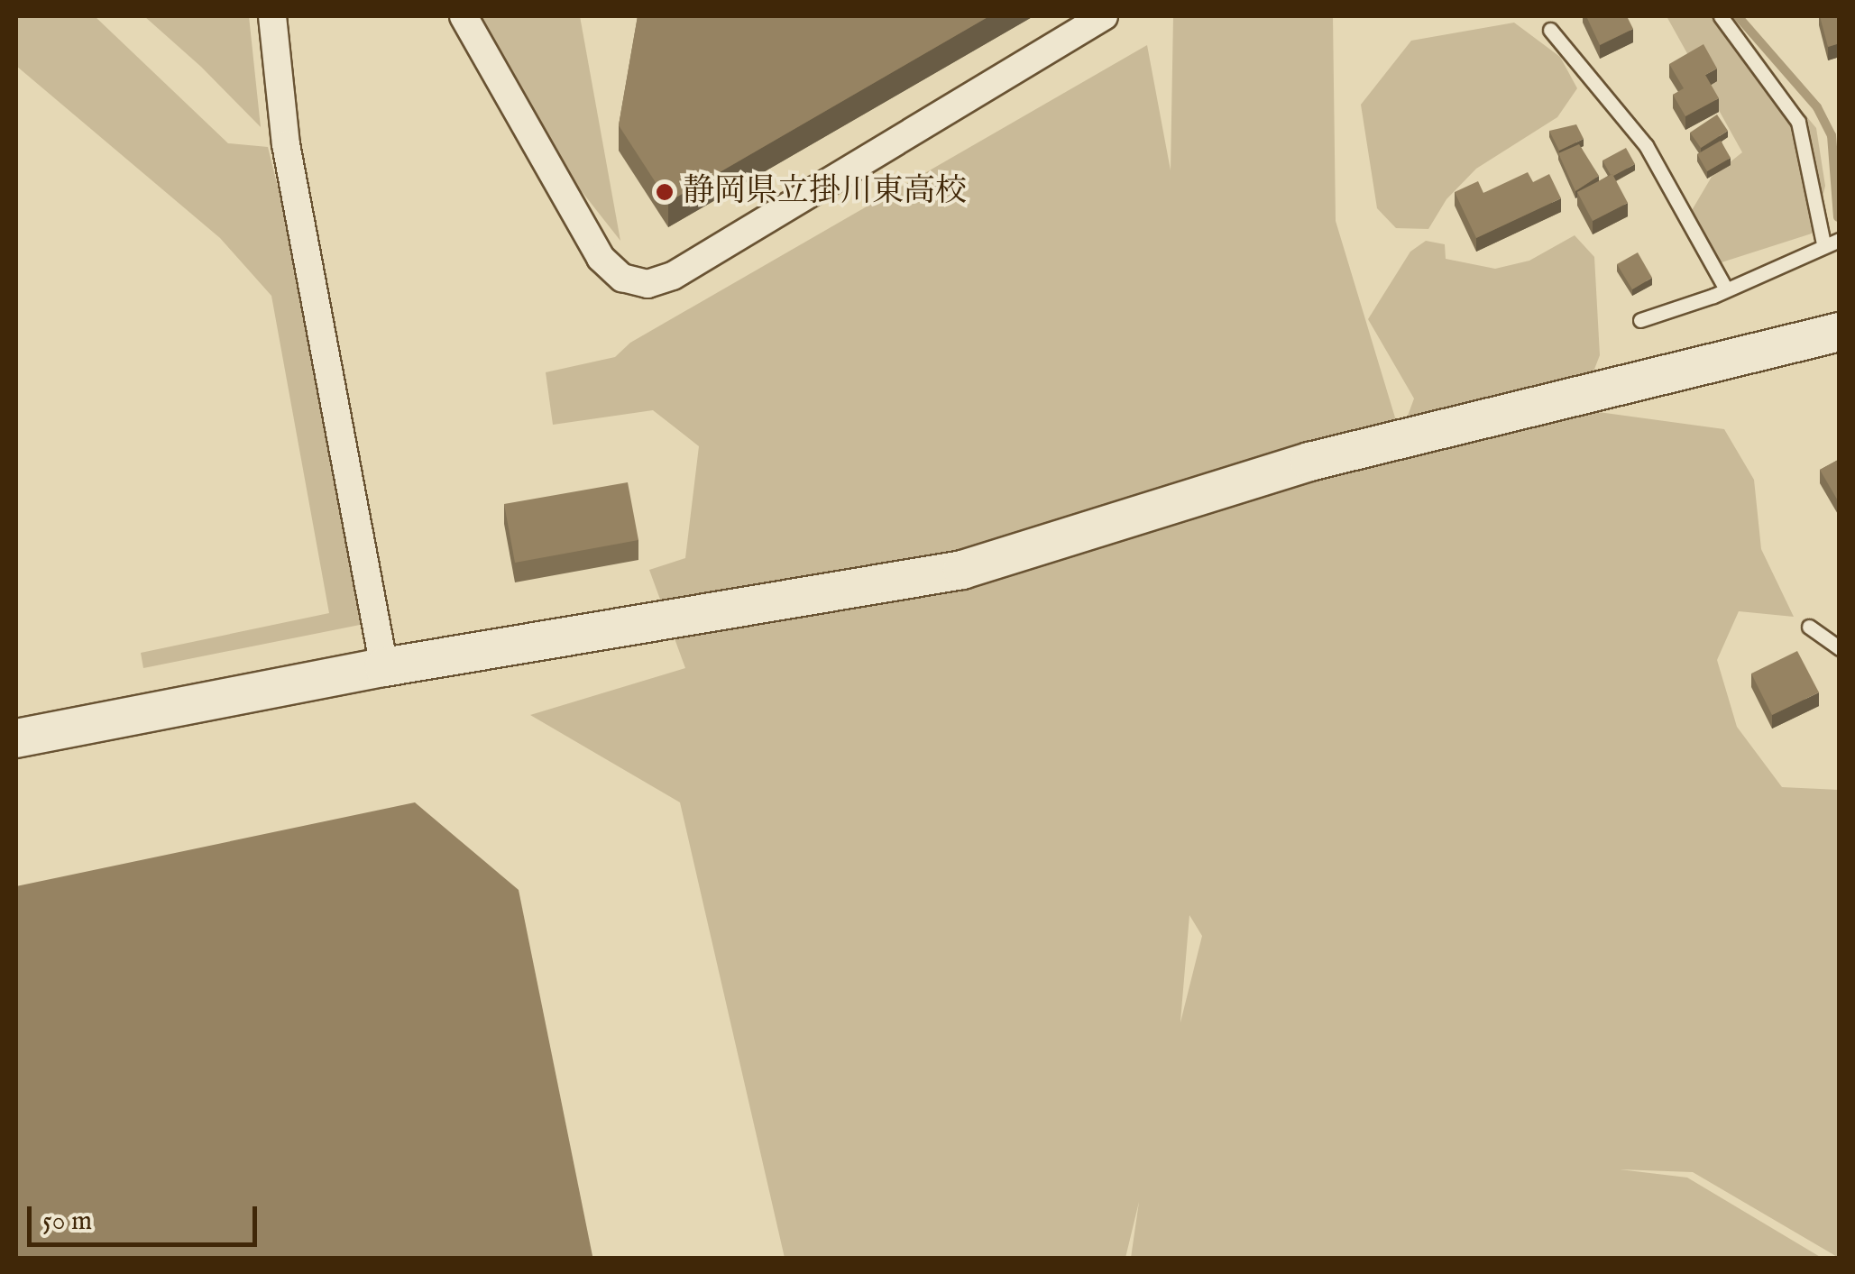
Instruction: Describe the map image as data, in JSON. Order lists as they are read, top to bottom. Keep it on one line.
{"places":["静岡県立掛川東高校"],"scale_bar":"50 m"}
